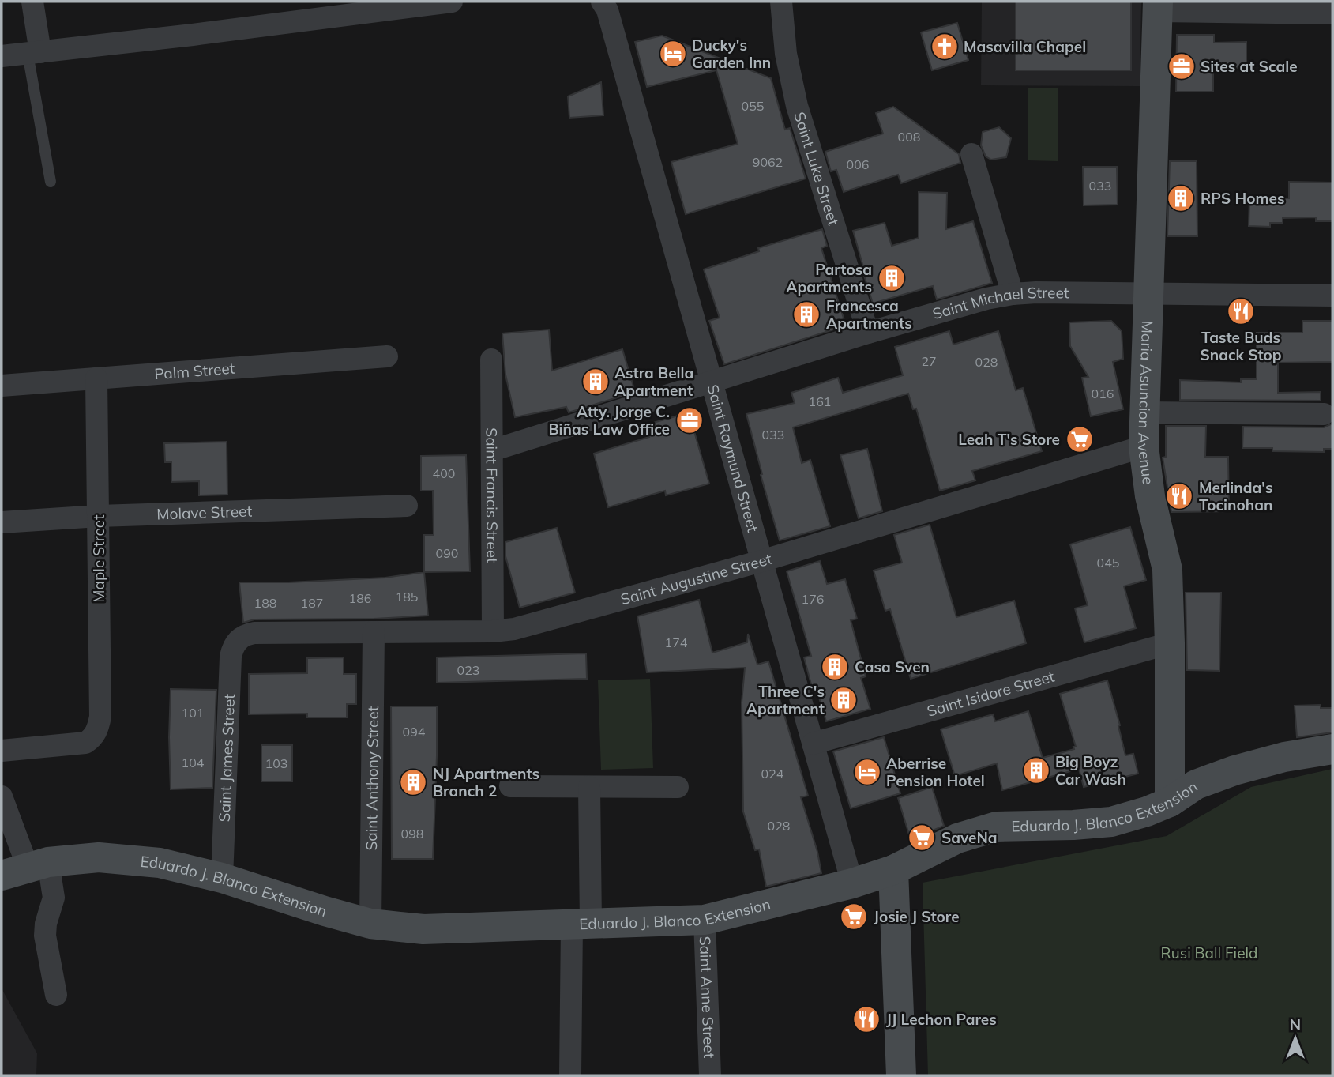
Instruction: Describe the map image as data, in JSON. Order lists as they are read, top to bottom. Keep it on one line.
{"streets":{"main road":["Maria Asuncion Avenue","Eduardo J. Blanco Extension"],"street":["Saint Luke Street","Saint Michael Street","Palm Street","Saint Raymund Street","Saint Francis Street","Molave Street","Maple Street","Saint Augustine Street","Saint Isidore Street","Saint James Street","Saint Anthony Street","Saint Anne Street"]},"crossings":[["Saint Luke Street","Saint Michael Street"],["Saint Michael Street","Maria Asuncion Avenue"],["Saint Michael Street","Saint Raymund Street"],["Saint Michael Street","Saint Francis Street"],["Palm Street","Maple Street"],["Maria Asuncion Avenue","Saint Augustine Street"],["Maria Asuncion Avenue","Saint Isidore Street"],["Maria Asuncion Avenue","Eduardo J. Blanco Extension"],["Saint Raymund Street","Saint Augustine Street"],["Saint Raymund Street","Saint Isidore Street"],["Saint Raymund Street","Eduardo J. Blanco Extension"],["Saint Francis Street","Saint Augustine Street"],["Molave Street","Maple Street"],["Saint Augustine Street","Saint James Street"],["Saint Augustine Street","Saint Anthony Street"],["Saint James Street","Eduardo J. Blanco Extension"],["Saint Anthony Street","Eduardo J. Blanco Extension"],["Eduardo J. Blanco Extension","Saint Anne Street"]],"parks":["Rusi Ball Field"],"places":{"church":["Masavilla Chapel"],"hotel":["Ducky's Garden Inn","Aberrise Pension Hotel"],"office":["Sites at Scale","Atty. Jorge C. Biñas Law Office"],"building":["RPS Homes","Partosa Apartments","Francesca Apartments","Astra Bella Apartment","Casa Sven","Three C's Apartment","Big Boyz Car Wash","NJ Apartments Branch 2"],"restaurant":["Taste Buds Snack Stop","Merlinda's Tocinohan","JJ Lechon Pares"],"supermarket":["Leah T's Store","SaveNa","Josie J Store"]},"house_numbers":["055","008","9062","006","033","27","028","016","161","033","400","090","045","185","186","176","188","187","174","023","101","094","104","103","024","028","098"],"north":"top"}
